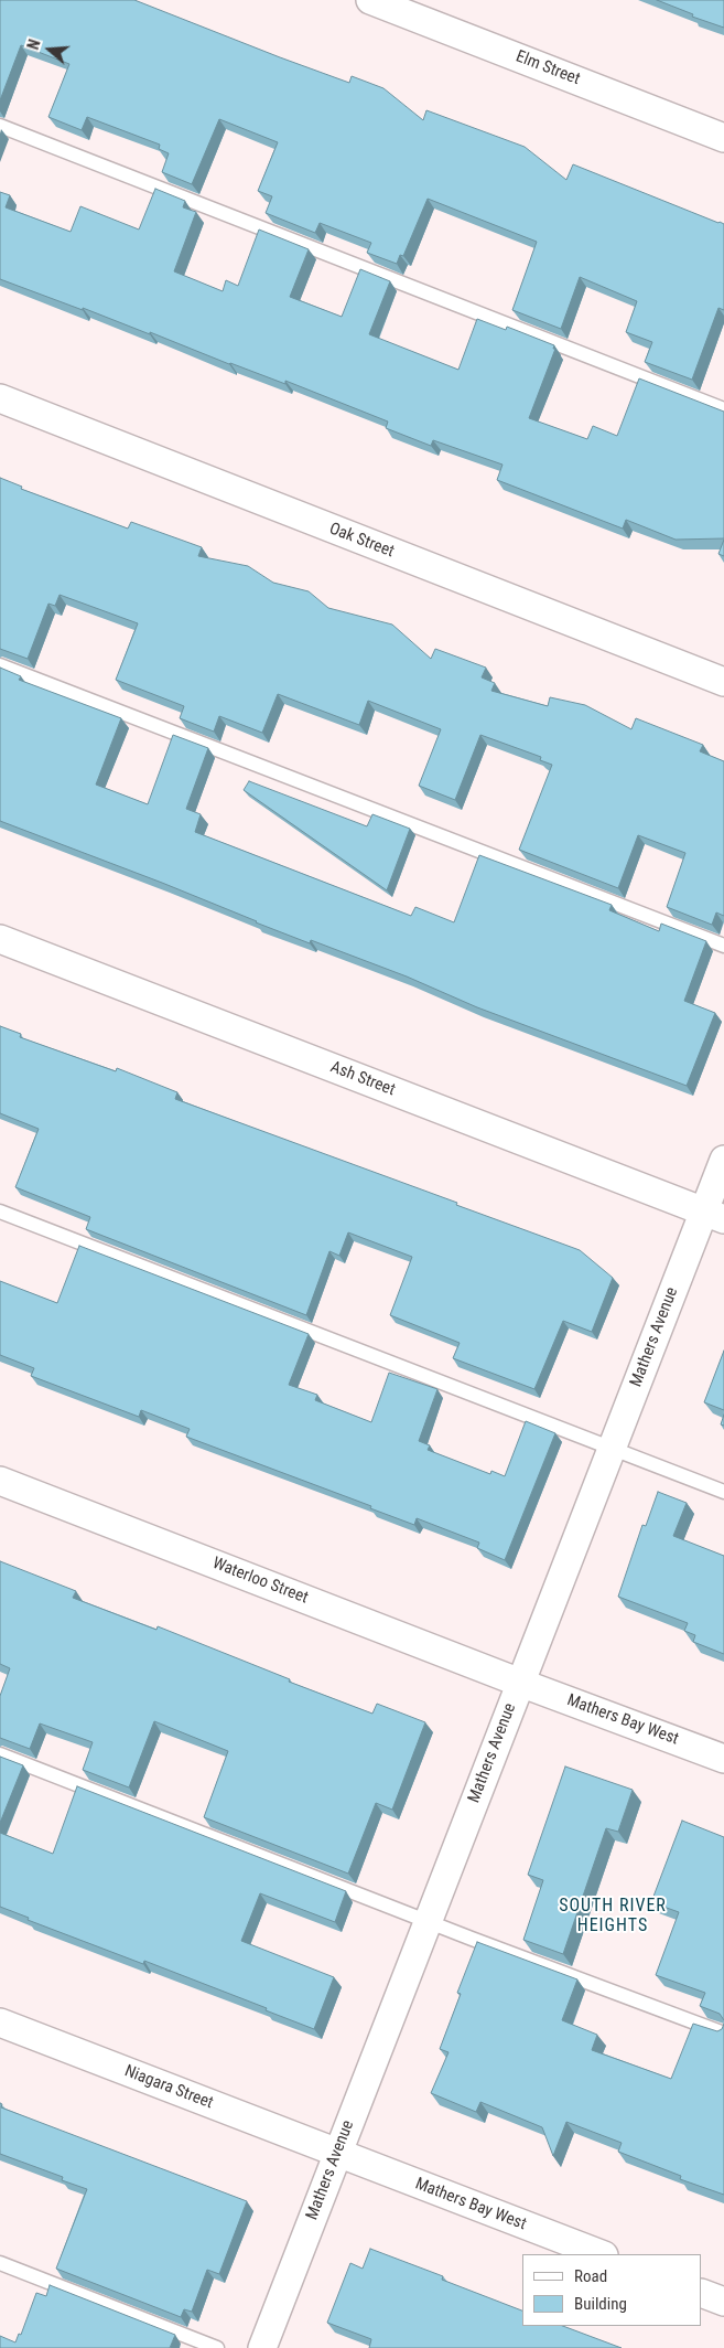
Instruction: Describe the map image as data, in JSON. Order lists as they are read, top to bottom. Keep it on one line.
{"streets":{"street":["Elm Street","Oak Street","Ash Street","Mathers Avenue","Waterloo Street","Mathers Bay West","Niagara Street"]},"crossings":[["Ash Street","Mathers Avenue"],["Mathers Avenue","Waterloo Street"],["Mathers Avenue","Mathers Bay West"],["Mathers Avenue","Niagara Street"],["Waterloo Street","Mathers Bay West"],["Mathers Bay West","Niagara Street"]],"districts":["SOUTH RIVER HEIGHTS"],"legend":["Road","Building"],"north":"left"}
